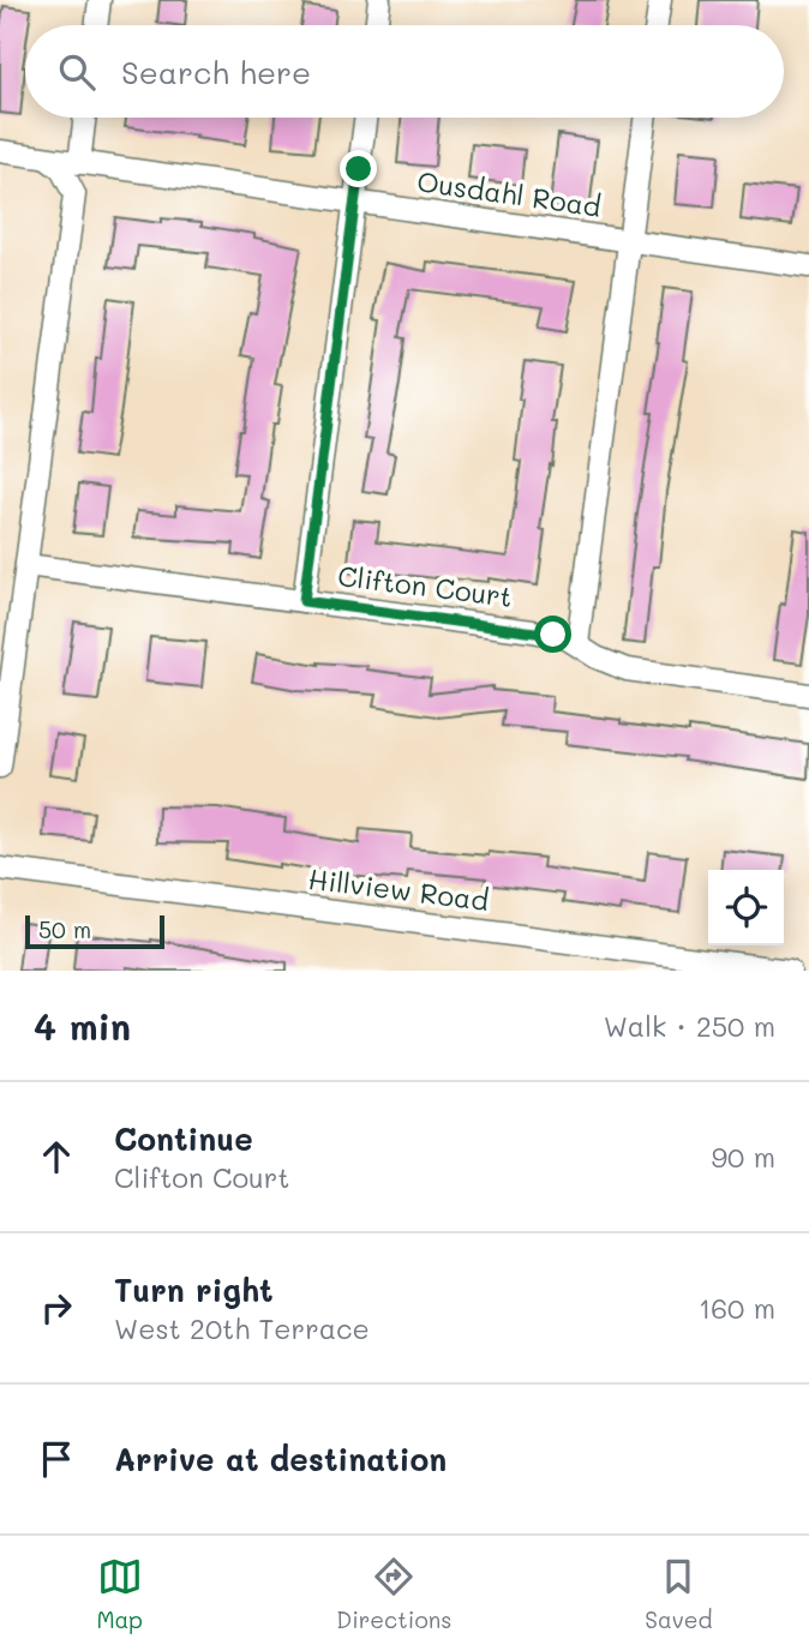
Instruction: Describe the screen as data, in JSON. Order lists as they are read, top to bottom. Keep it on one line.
{"streets":{"street":["Ousdahl Road","Clifton Court","Hillview Road"]},"scale_bar":"50 m","page":{"search":"Search here","scale":"50 m","heading":["4 min","Walk · 250 m"],"list":[["Continue","Clifton Court","90 m"],["Turn right","West 20th Terrace","160 m"],"Arrive at destination"],"nav":["Map","Directions","Saved"]}}
